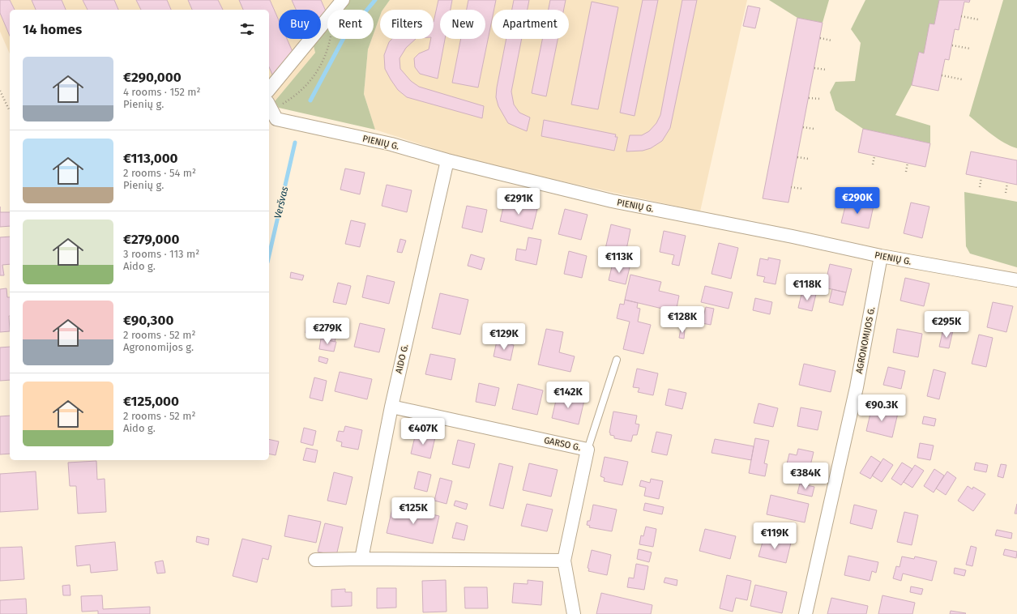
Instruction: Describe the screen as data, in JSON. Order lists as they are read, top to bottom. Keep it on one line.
{"streets":{"street":["PIENIŲ G.","AGRONOMIJOS G.","AIDO G.","GARSO G."]},"crossings":[["PIENIŲ G.","AGRONOMIJOS G."],["PIENIŲ G.","AIDO G."],["AIDO G.","GARSO G."]],"water":["Veršvas"],"page":{"chip":["Buy","Rent","Filters","New","Apartment"],"heading":"14 homes","list":[{"name":"€290,000","note":"4 rooms · 152 m² · Pienių g."},{"name":"€113,000","note":"2 rooms · 54 m² · Pienių g."},{"name":"€279,000","note":"3 rooms · 113 m² · Aido g."},{"name":"€90,300","note":"2 rooms · 52 m² · Agronomijos g."},{"name":"€125,000","note":"2 rooms · 52 m² · Aido g."}],"price":["€290K","€291K","€113K","€118K","€128K","€295K","€279K","€129K","€142K","€90.3K","€407K","€384K","€125K","€119K"]}}
